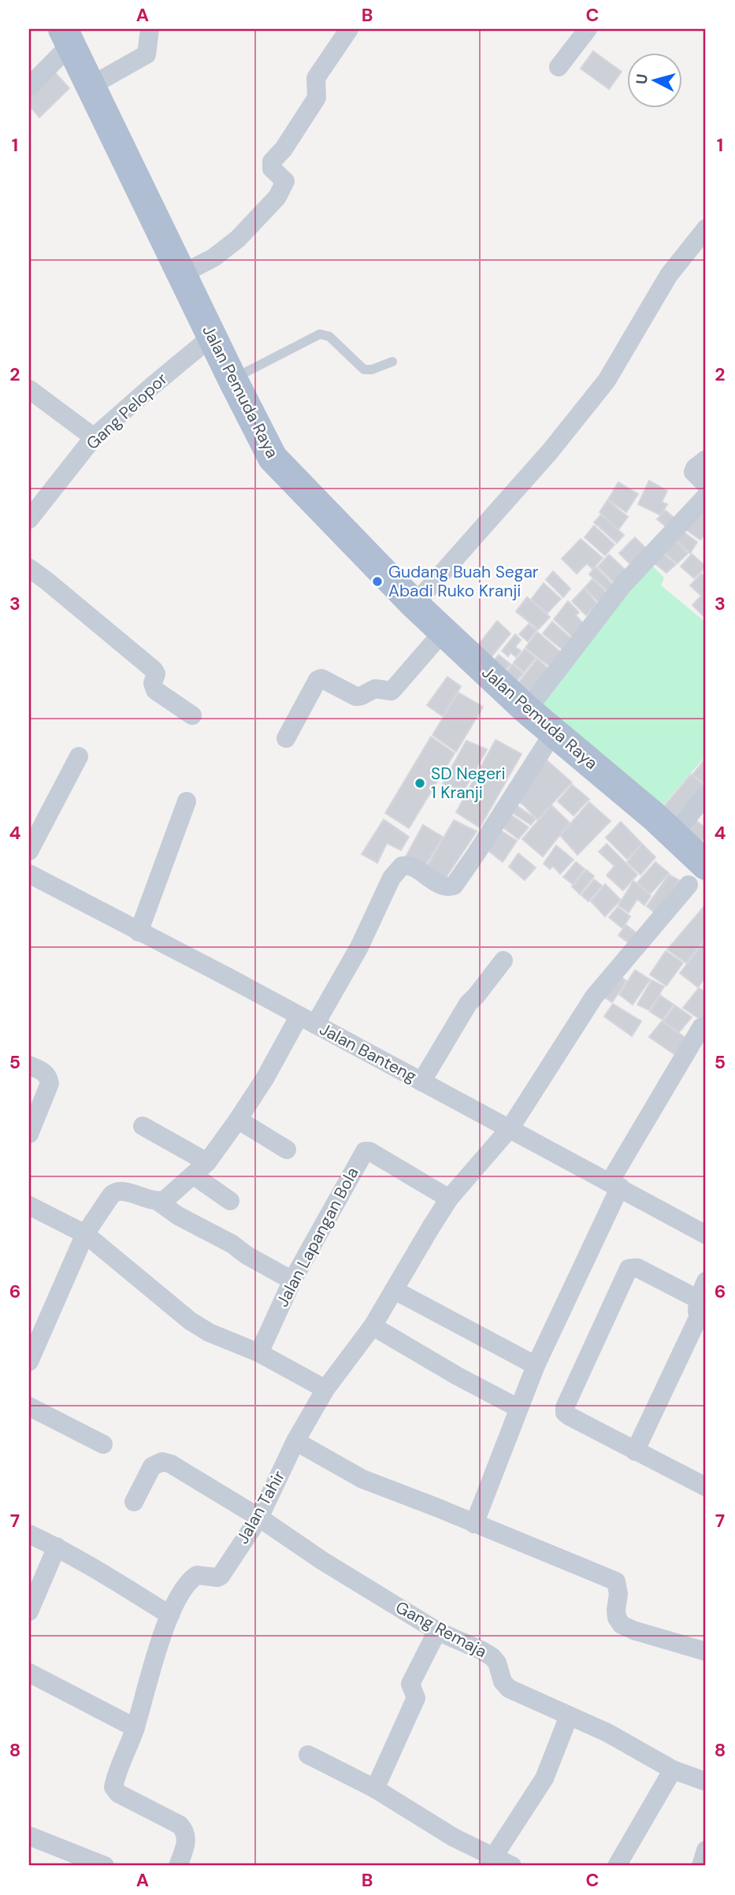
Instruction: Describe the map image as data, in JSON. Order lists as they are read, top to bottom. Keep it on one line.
{"streets":{"main road":["Jalan Pemuda Raya"],"street":["Gang Pelopor","Jalan Banteng","Jalan Lapangan Bola","Jalan Tahir","Gang Remaja"]},"crossings":[["Jalan Pemuda Raya","Gang Pelopor"],["Jalan Pemuda Raya","Jalan Tahir"],["Jalan Banteng","Jalan Tahir"],["Jalan Lapangan Bola","Jalan Tahir"],["Jalan Tahir","Gang Remaja"]],"places":["Gudang Buah Segar Abadi Ruko Kranji","SD Negeri 1 Kranji"],"north":"left","grid":{"columns":["A","B","C"],"rows":["1","2","3","4","5","6","7","8"]}}
